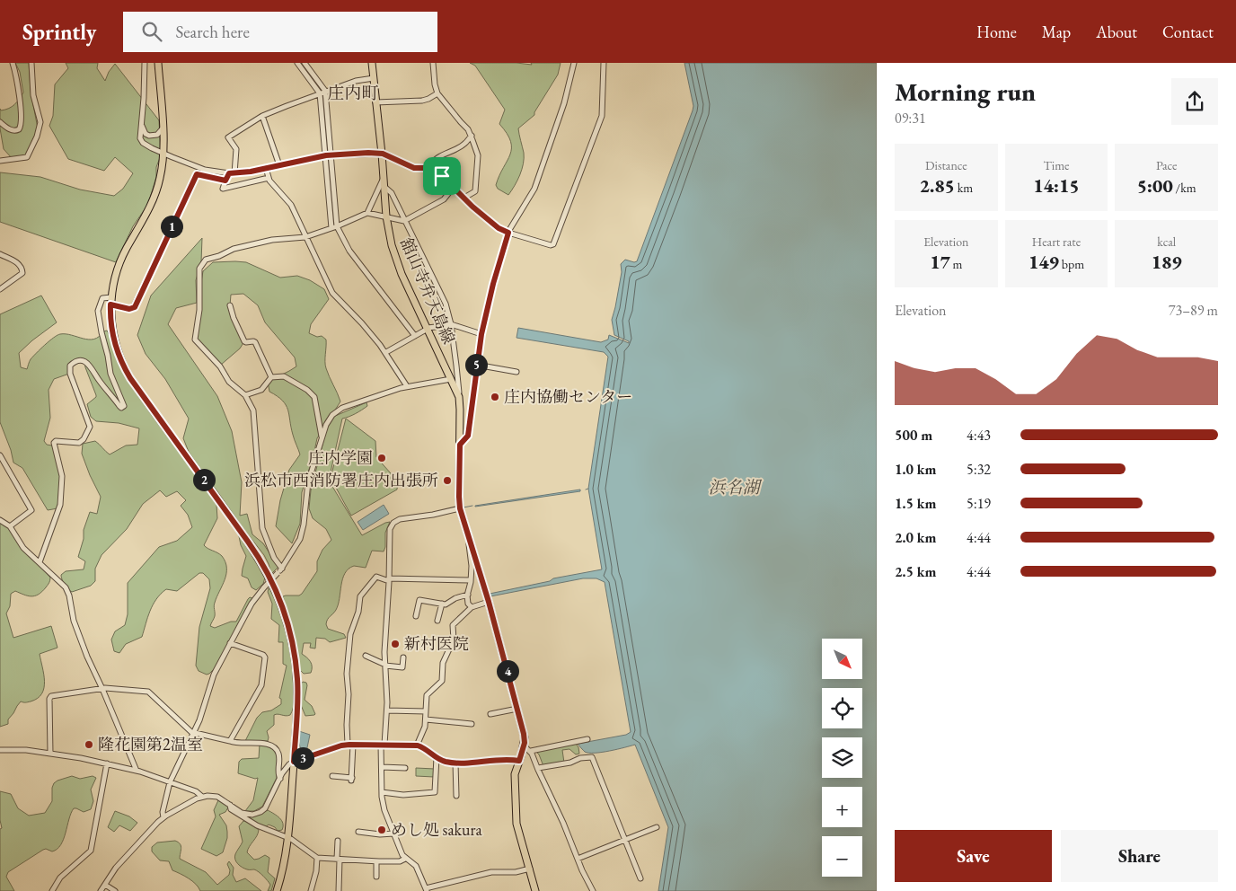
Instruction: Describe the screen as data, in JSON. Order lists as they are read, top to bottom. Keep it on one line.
{"streets":{"main road":["舘山寺弁天島線"]},"districts":["庄内町"],"water":["浜名湖"],"places":["庄内協働センター","庄内学園","浜松市西消防署庄内出張所","新村医院","隆花園第2温室","めし処 sakura"],"north":"bottom right","page":{"header":"Sprintly","search":"Search here","nav":["Home","Map","About","Contact"],"heading":["Morning run","09:31"],"stats":[["Distance","2.85 km"],["Time","14:15"],["Pace","5:00 /km"],["Elevation","17 m"],["Heart rate","149 bpm"],["kcal","189"]],"pins":["1","5","2","4","3"],"chart":["Elevation","73–89 m"],"list":[{"name":"500 m","note":"4:43"},{"name":"1.0 km","note":"5:32"},{"name":"1.5 km","note":"5:19"},{"name":"2.0 km","note":"4:44"},{"name":"2.5 km","note":"4:44"}],"map_buttons":["+","−"],"buttons":["Save","Share"]}}
